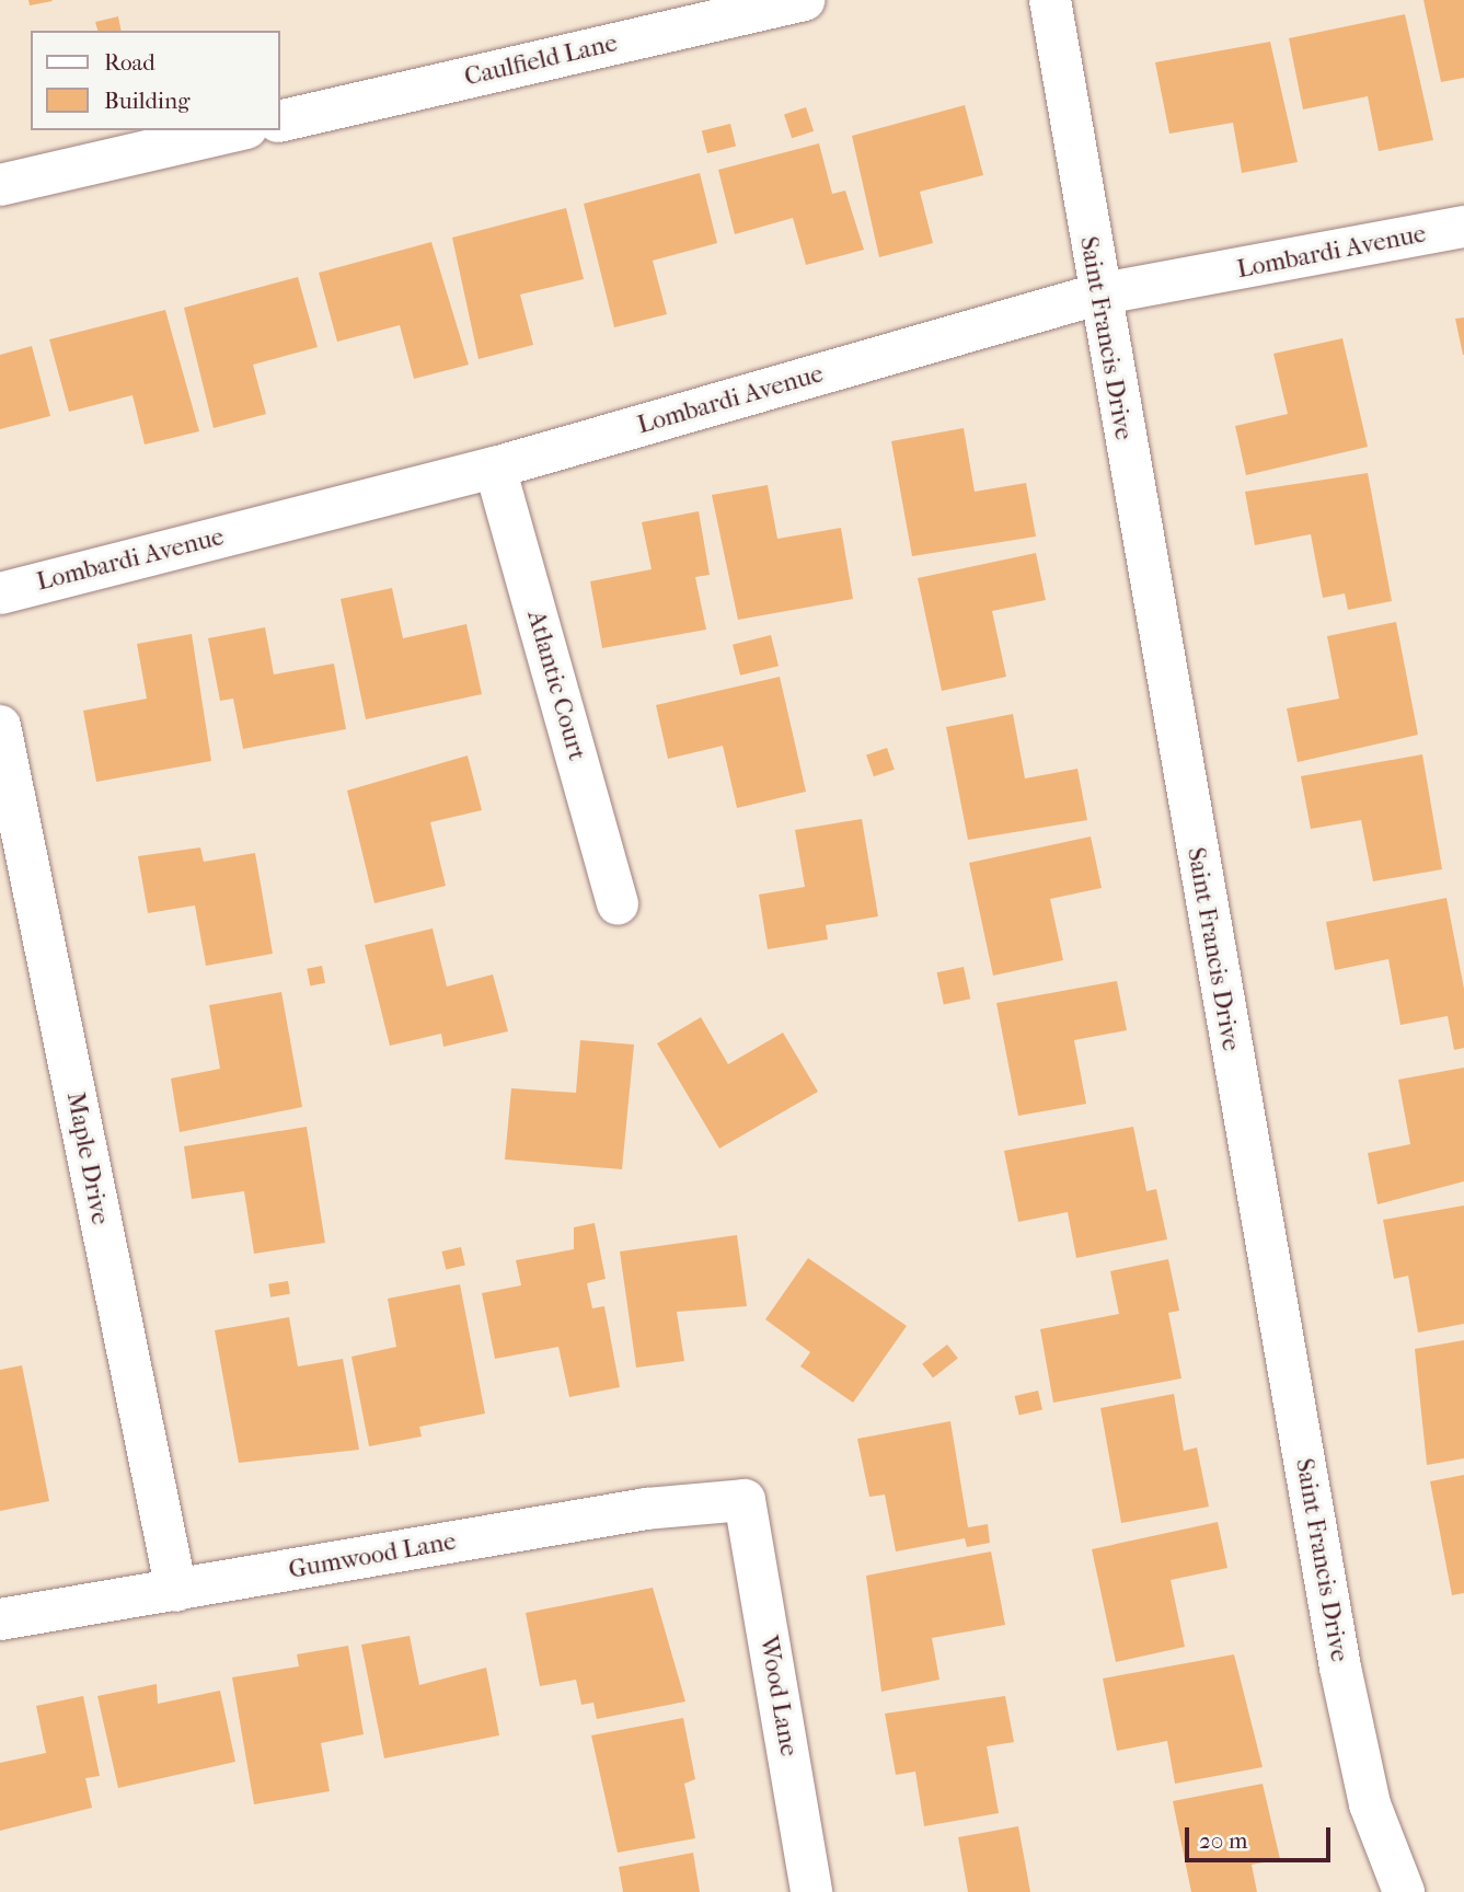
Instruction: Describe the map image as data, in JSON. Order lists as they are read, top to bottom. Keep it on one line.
{"streets":{"street":["Caulfield Lane","Lombardi Avenue","Saint Francis Drive","Atlantic Court","Maple Drive","Gumwood Lane","Wood Lane"]},"crossings":[["Lombardi Avenue","Saint Francis Drive"],["Lombardi Avenue","Atlantic Court"],["Maple Drive","Gumwood Lane"],["Gumwood Lane","Wood Lane"]],"legend":["Road","Building"],"scale_bar":"20 m"}
